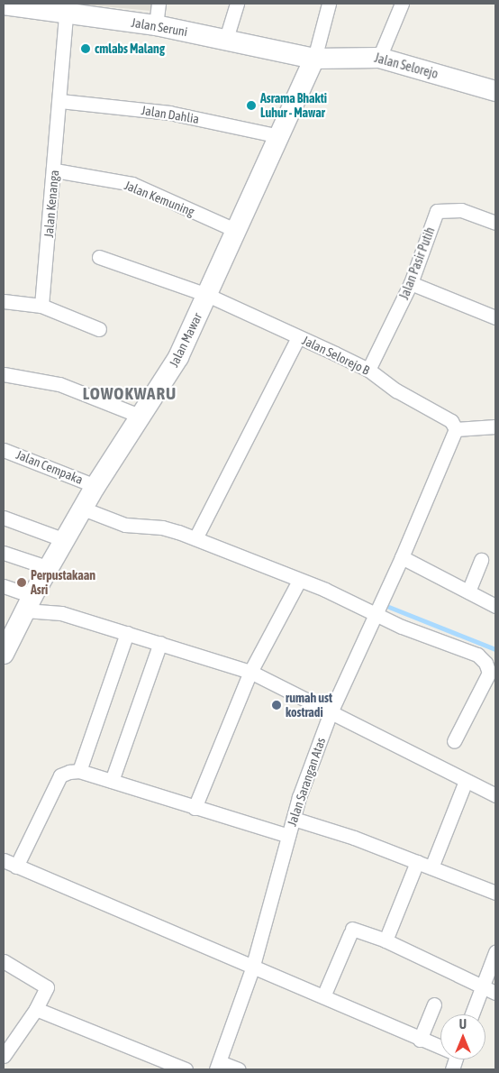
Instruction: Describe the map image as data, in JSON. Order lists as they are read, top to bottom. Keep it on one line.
{"streets":{"street":["Jalan Seruni","Jalan Selorejo","Jalan Dahlia","Jalan Kemuning","Jalan Kenanga","Jalan Pasir Putih","Jalan Mawar","Jalan Selorejo B","Jalan Cempaka","Jalan Sarangan Atas"]},"crossings":[["Jalan Seruni","Jalan Selorejo"],["Jalan Seruni","Jalan Kenanga"],["Jalan Seruni","Jalan Mawar"],["Jalan Selorejo","Jalan Mawar"],["Jalan Dahlia","Jalan Kenanga"],["Jalan Dahlia","Jalan Mawar"],["Jalan Kemuning","Jalan Kenanga"],["Jalan Kemuning","Jalan Mawar"],["Jalan Pasir Putih","Jalan Selorejo B"],["Jalan Mawar","Jalan Selorejo B"],["Jalan Mawar","Jalan Cempaka"],["Jalan Selorejo B","Jalan Sarangan Atas"]],"districts":["LOWOKWARU"],"places":["cmlabs Malang","Asrama Bhakti Luhur - Mawar","Perpustakaan Asri","rumah ust kostradi"],"north":"top"}
